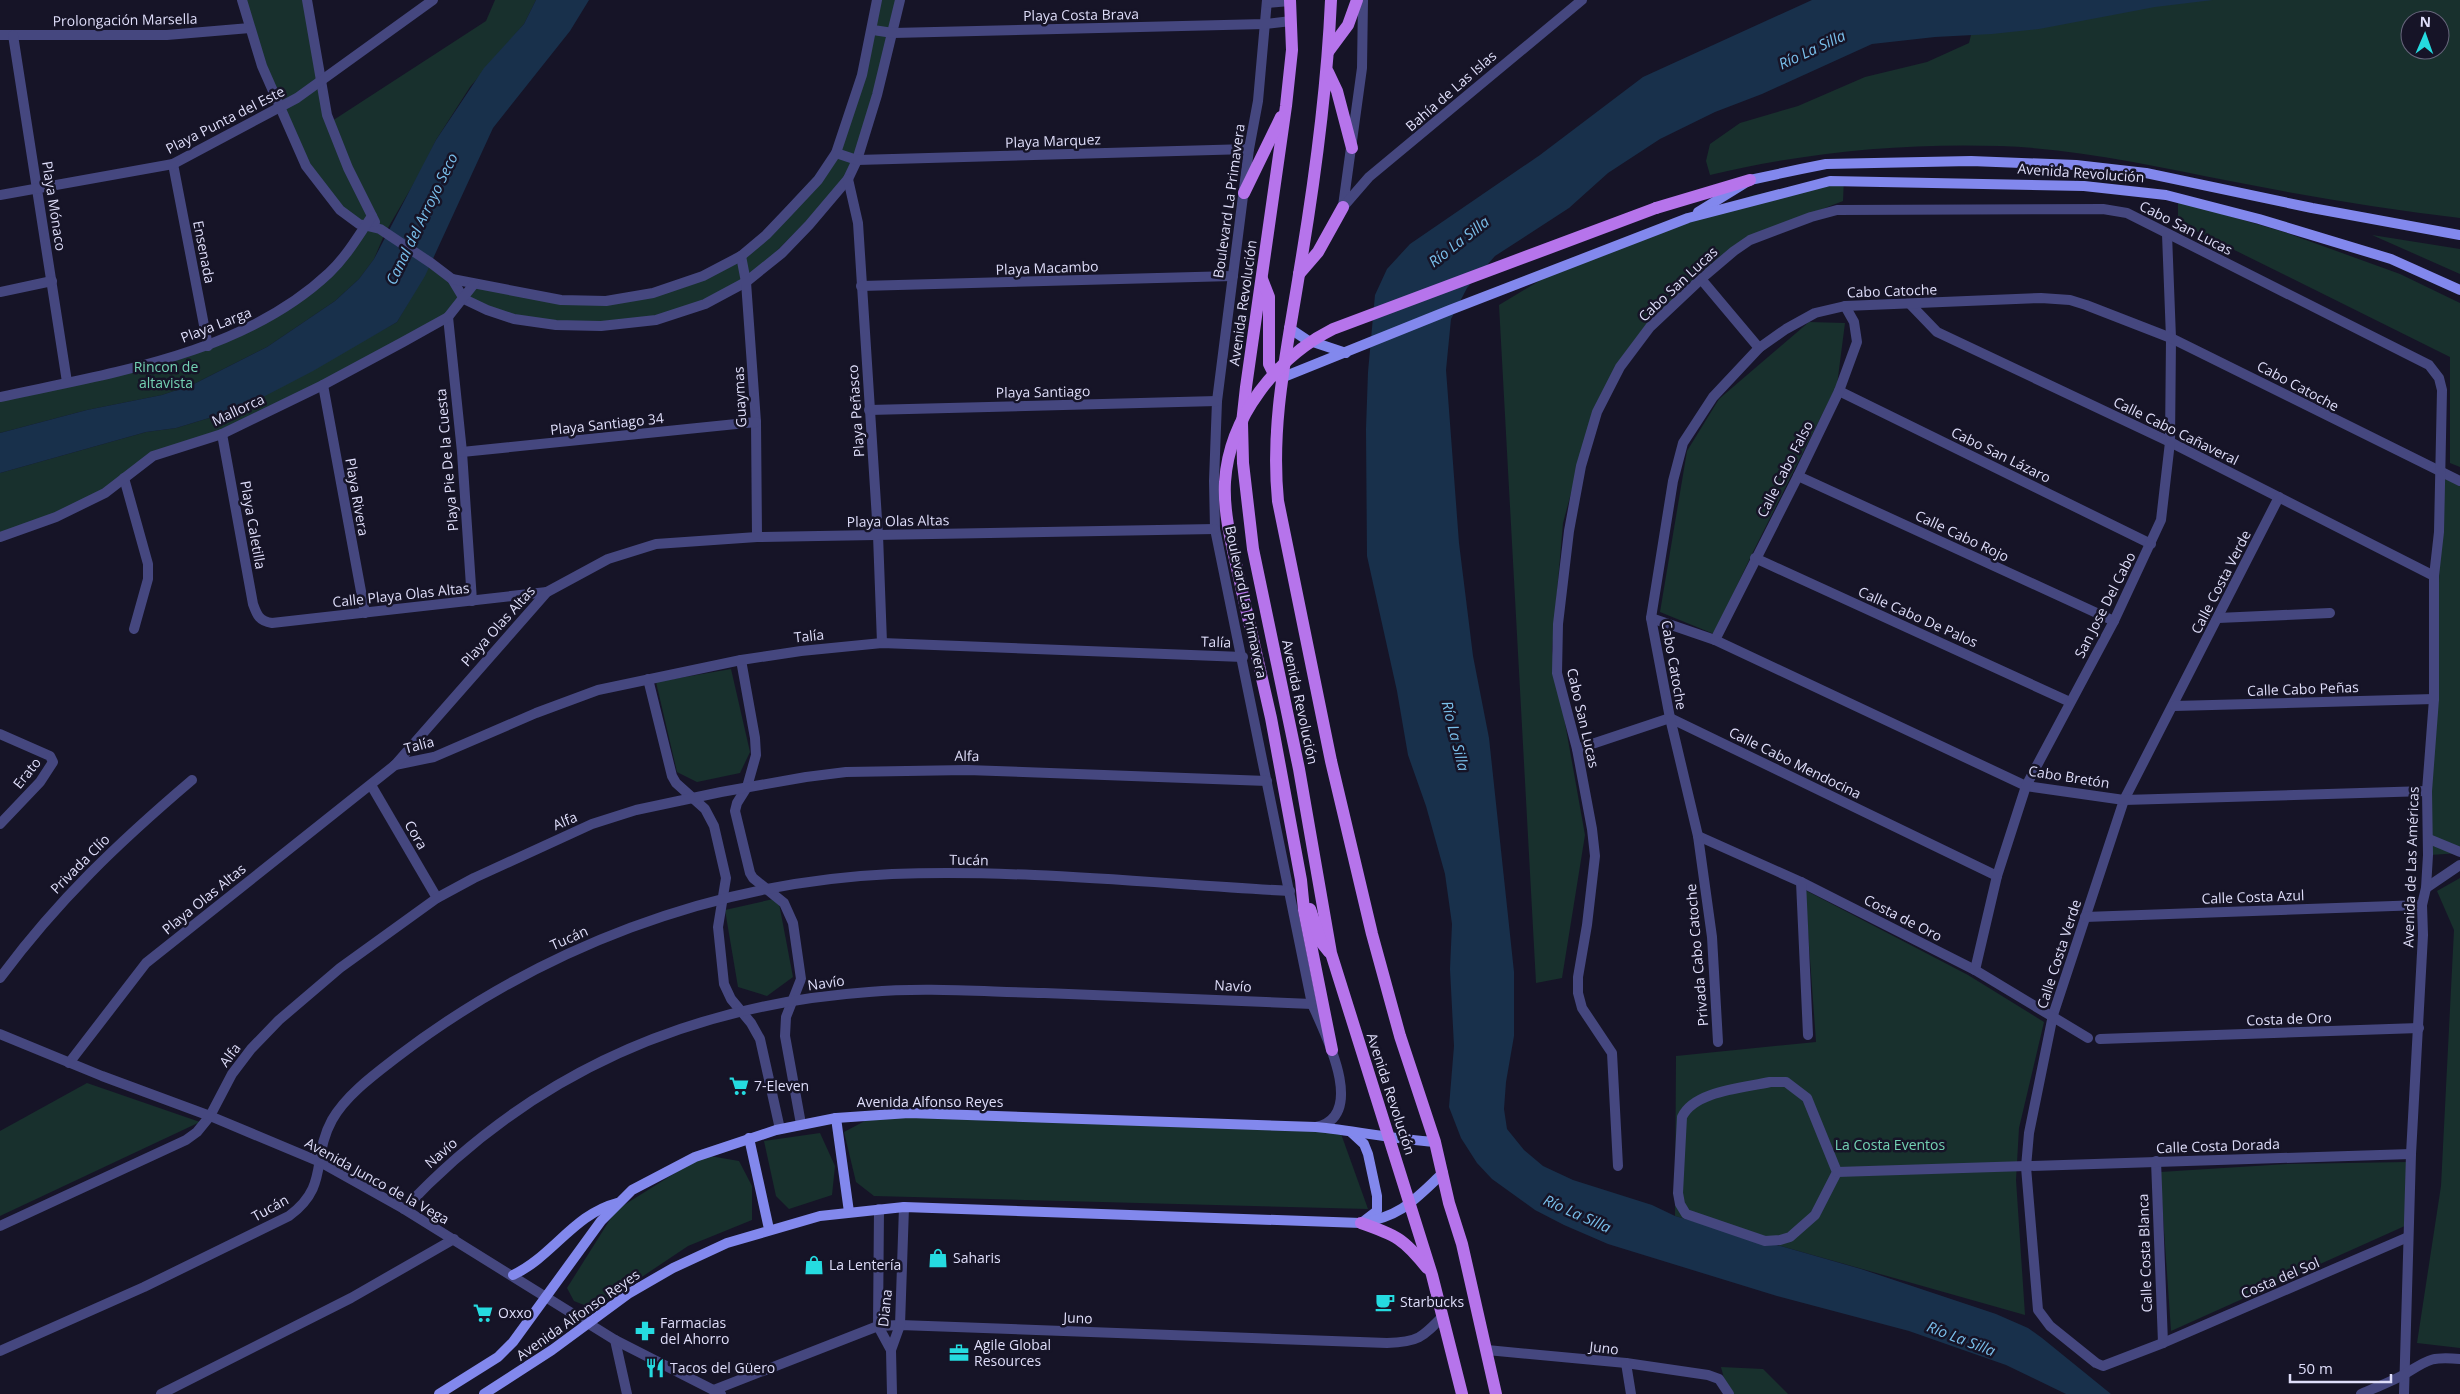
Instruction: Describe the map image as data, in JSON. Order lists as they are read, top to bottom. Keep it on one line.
{"streets":{"main road":["Avenida Revolución","Avenida Alfonso Reyes"],"street":["Playa Costa Brava","Prolongación Marsella","Bahía de Las Islas","Playa Punta del Este","Playa Marquez","Boulevard La Primavera","Playa Mónaco","Cabo San Lucas","Ensenada","Playa Macambo","Cabo Catoche","Playa Larga","Playa Santiago","Guaymas","Mallorca","Playa Peñasco","Playa Santiago 34","Calle Cabo Cañaveral","Cabo San Lázaro","Playa Pie De la Cuesta","Calle Cabo Falso","Playa Rivera","Playa Olas Altas","Playa Caletilla","Calle Cabo Rojo","Calle Costa Verde","Calle Playa Olas Altas","San Jose Del Cabo","Calle Cabo De Palos","Talía","Calle Cabo Peñas","Alfa","Calle Cabo Mendocina","Erato","Cabo Bretón","Cora","Tucán","Privada Clío","Avenida de Las Américas","Calle Costa Azul","Costa de Oro","Privada Cabo Catoche","Navío","Calle Costa Dorada","Avenida Junco de la Vega","Calle Costa Blanca","Costa del Sol","Diana","Juno"]},"crossings":[["Playa Costa Brava","Avenida Revolución"],["Playa Costa Brava","Boulevard La Primavera"],["Prolongación Marsella","Playa Mónaco"],["Playa Punta del Este","Playa Mónaco"],["Playa Punta del Este","Ensenada"],["Playa Marquez","Boulevard La Primavera"],["Avenida Revolución","Avenida Alfonso Reyes"],["Avenida Revolución","Juno"],["Boulevard La Primavera","Playa Macambo"],["Boulevard La Primavera","Playa Santiago"],["Boulevard La Primavera","Playa Olas Altas"],["Boulevard La Primavera","Talía"],["Boulevard La Primavera","Alfa"],["Boulevard La Primavera","Tucán"],["Boulevard La Primavera","Navío"],["Boulevard La Primavera","Avenida Alfonso Reyes"],["Playa Mónaco","Playa Larga"],["Cabo San Lucas","San Jose Del Cabo"],["Cabo San Lucas","Avenida de Las Américas"],["Ensenada","Playa Larga"],["Playa Macambo","Playa Peñasco"],["Cabo Catoche","Calle Cabo Cañaveral"],["Cabo Catoche","Calle Cabo Falso"],["Cabo Catoche","San Jose Del Cabo"],["Cabo Catoche","Calle Cabo Mendocina"],["Cabo Catoche","Cabo Bretón"],["Cabo Catoche","Avenida de Las Américas"],["Cabo Catoche","Costa de Oro"],["Cabo Catoche","Privada Cabo Catoche"],["Playa Santiago","Playa Peñasco"],["Guaymas","Playa Santiago 34"],["Guaymas","Playa Olas Altas"],["Mallorca","Playa Pie De la Cuesta"],["Mallorca","Playa Rivera"],["Mallorca","Playa Caletilla"],["Playa Peñasco","Playa Olas Altas"],["Playa Peñasco","Talía"],["Playa Santiago 34","Playa Pie De la Cuesta"],["Calle Cabo Cañaveral","Calle Costa Verde"],["Calle Cabo Cañaveral","San Jose Del Cabo"],["Calle Cabo Cañaveral","Avenida de Las Américas"],["Cabo San Lázaro","Calle Cabo Falso"],["Cabo San Lázaro","San Jose Del Cabo"],["Playa Pie De la Cuesta","Calle Playa Olas Altas"],["Calle Cabo Falso","Calle Cabo Rojo"],["Calle Cabo Falso","Calle Cabo De Palos"],["Calle Cabo Falso","Cabo Bretón"],["Playa Rivera","Calle Playa Olas Altas"],["Playa Olas Altas","Calle Playa Olas Altas"],["Playa Olas Altas","Talía"],["Playa Olas Altas","Cora"],["Playa Olas Altas","Avenida Junco de la Vega"],["Playa Caletilla","Calle Playa Olas Altas"],["Calle Cabo Rojo","San Jose Del Cabo"],["Calle Costa Verde","Calle Cabo Peñas"],["Calle Costa Verde","Cabo Bretón"],["Calle Costa Verde","Calle Costa Azul"],["Calle Costa Verde","Costa de Oro"],["Calle Costa Verde","Calle Costa Dorada"],["Calle Costa Verde","Calle Costa Blanca"],["Calle Costa Verde","Costa del Sol"],["San Jose Del Cabo","Calle Cabo De Palos"],["San Jose Del Cabo","Calle Cabo Mendocina"],["San Jose Del Cabo","Cabo Bretón"],["San Jose Del Cabo","Costa de Oro"],["Calle Cabo Peñas","Avenida de Las Américas"],["Alfa","Cora"],["Alfa","Avenida Junco de la Vega"],["Cabo Bretón","Avenida de Las Américas"],["Tucán","Navío"],["Tucán","Avenida Junco de la Vega"],["Avenida de Las Américas","Calle Costa Azul"],["Avenida de Las Américas","Costa de Oro"],["Avenida de Las Américas","Calle Costa Dorada"],["Avenida de Las Américas","Costa del Sol"],["Costa de Oro","Privada Cabo Catoche"],["Navío","Avenida Junco de la Vega"],["Avenida Alfonso Reyes","Avenida Junco de la Vega"],["Avenida Alfonso Reyes","Diana"],["Calle Costa Dorada","Calle Costa Blanca"],["Avenida Junco de la Vega","Juno"],["Calle Costa Blanca","Costa del Sol"],["Diana","Juno"]],"water":["Río La Silla","Canal del Arroyo Seco"],"parks":["Rincon de altavista","La Costa Eventos"],"places":{"supermarket":["7-Eleven","Oxxo"],"shop":["Saharis","La Lentería"],"cafe":["Starbucks"],"pharmacy":["Farmacias del Ahorro"],"office":["Agile Global Resources"],"restaurant":["Tacos del Güero"]},"scale_bar":"50 m","north":"top"}
